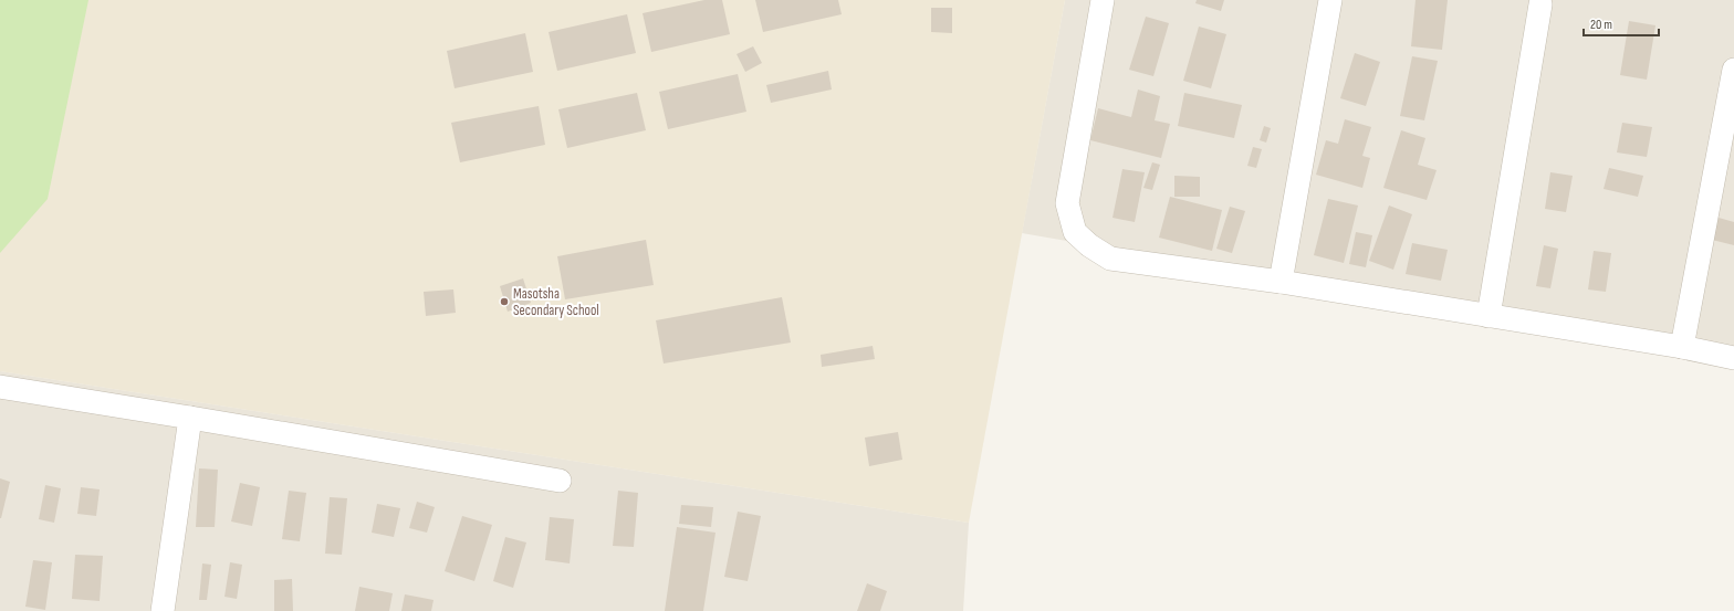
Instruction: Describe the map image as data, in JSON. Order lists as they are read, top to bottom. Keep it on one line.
{"places":["Masotsha Secondary School"],"scale_bar":"20 m"}
